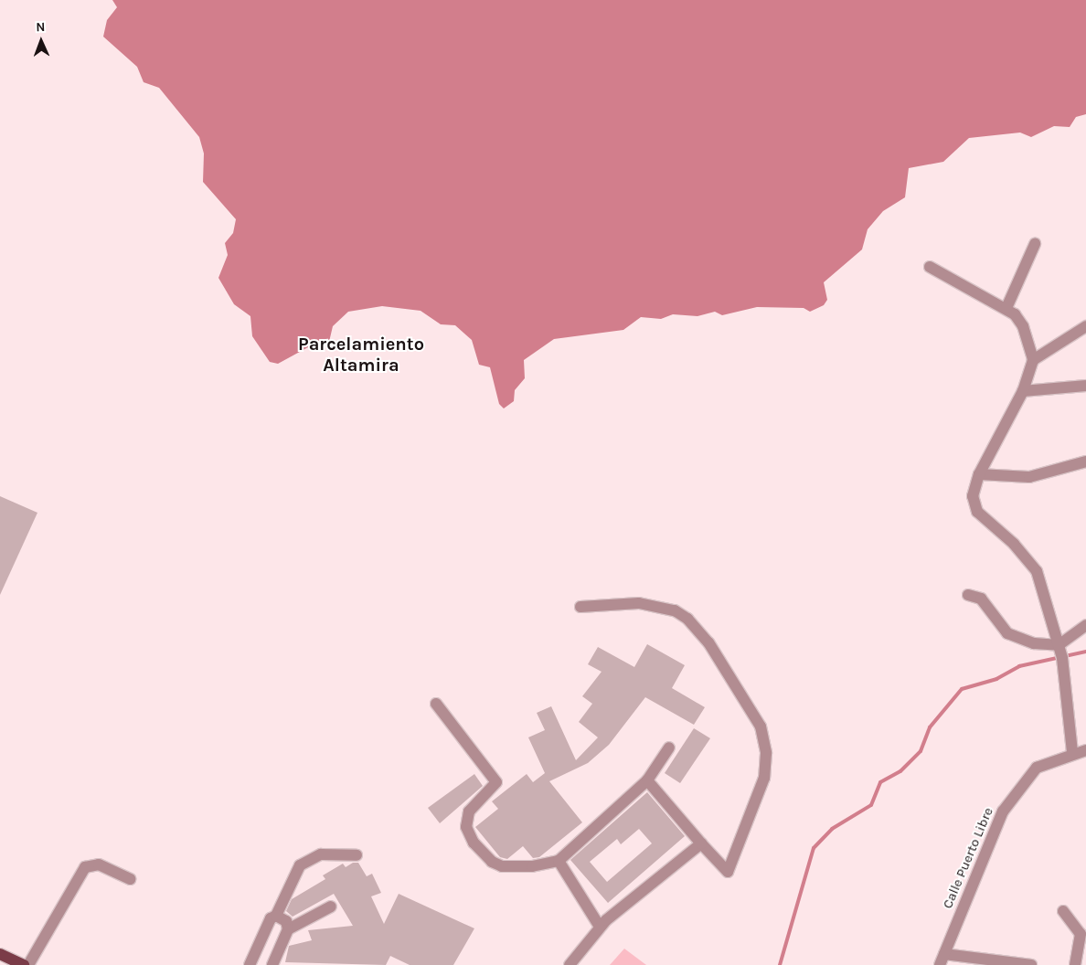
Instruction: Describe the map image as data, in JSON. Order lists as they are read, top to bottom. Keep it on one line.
{"streets":{"street":["Calle Puerto Libre"]},"districts":["Parcelamiento Altamira"],"north":"top"}
